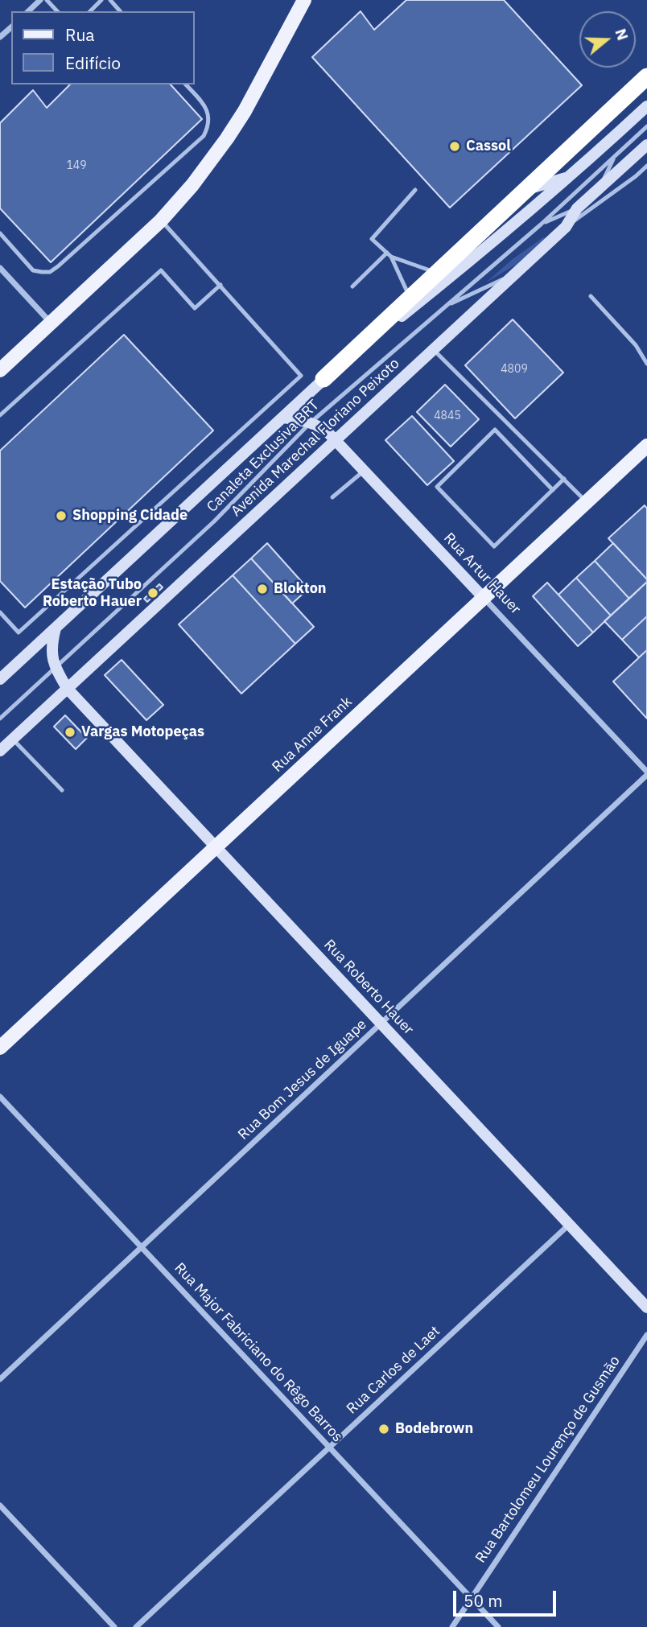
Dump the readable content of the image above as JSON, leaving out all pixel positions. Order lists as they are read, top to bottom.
{
  "streets": {
    "main road": ["Rua Anne Frank"],
    "street": [
      "Avenida Marechal Floriano Peixoto",
      "Rua Artur Hauer",
      "Rua Roberto Hauer",
      "Rua Bom Jesus de Iguape",
      "Rua Major Fabriciano do Rêgo Barros",
      "Rua Carlos de Laet",
      "Rua Bartolomeu Lourenço de Gusmão"
    ],
    "lane": ["Canaleta Exclusiva BRT"]
  },
  "crossings": [
    ["Avenida Marechal Floriano Peixoto", "Canaleta Exclusiva BRT"],
    ["Avenida Marechal Floriano Peixoto", "Rua Artur Hauer"],
    ["Avenida Marechal Floriano Peixoto", "Rua Roberto Hauer"],
    ["Canaleta Exclusiva BRT", "Rua Artur Hauer"],
    ["Canaleta Exclusiva BRT", "Rua Roberto Hauer"],
    ["Rua Artur Hauer", "Rua Anne Frank"],
    ["Rua Artur Hauer", "Rua Bom Jesus de Iguape"],
    ["Rua Anne Frank", "Rua Roberto Hauer"],
    ["Rua Roberto Hauer", "Rua Bom Jesus de Iguape"],
    ["Rua Roberto Hauer", "Rua Carlos de Laet"],
    ["Rua Bom Jesus de Iguape", "Rua Major Fabriciano do Rêgo Barros"],
    ["Rua Major Fabriciano do Rêgo Barros", "Rua Carlos de Laet"],
    ["Rua Major Fabriciano do Rêgo Barros", "Rua Bartolomeu Lourenço de Gusmão"]
  ],
  "places": [
    "Cassol",
    "Shopping Cidade",
    "Blokton",
    "Estação Tubo Roberto Hauer",
    "Vargas Motopeças",
    "Bodebrown"
  ],
  "house_numbers": ["149", "4809", "4845"],
  "legend": ["Rua", "Edifício"],
  "scale_bar": "50 m",
  "north": "right"
}
